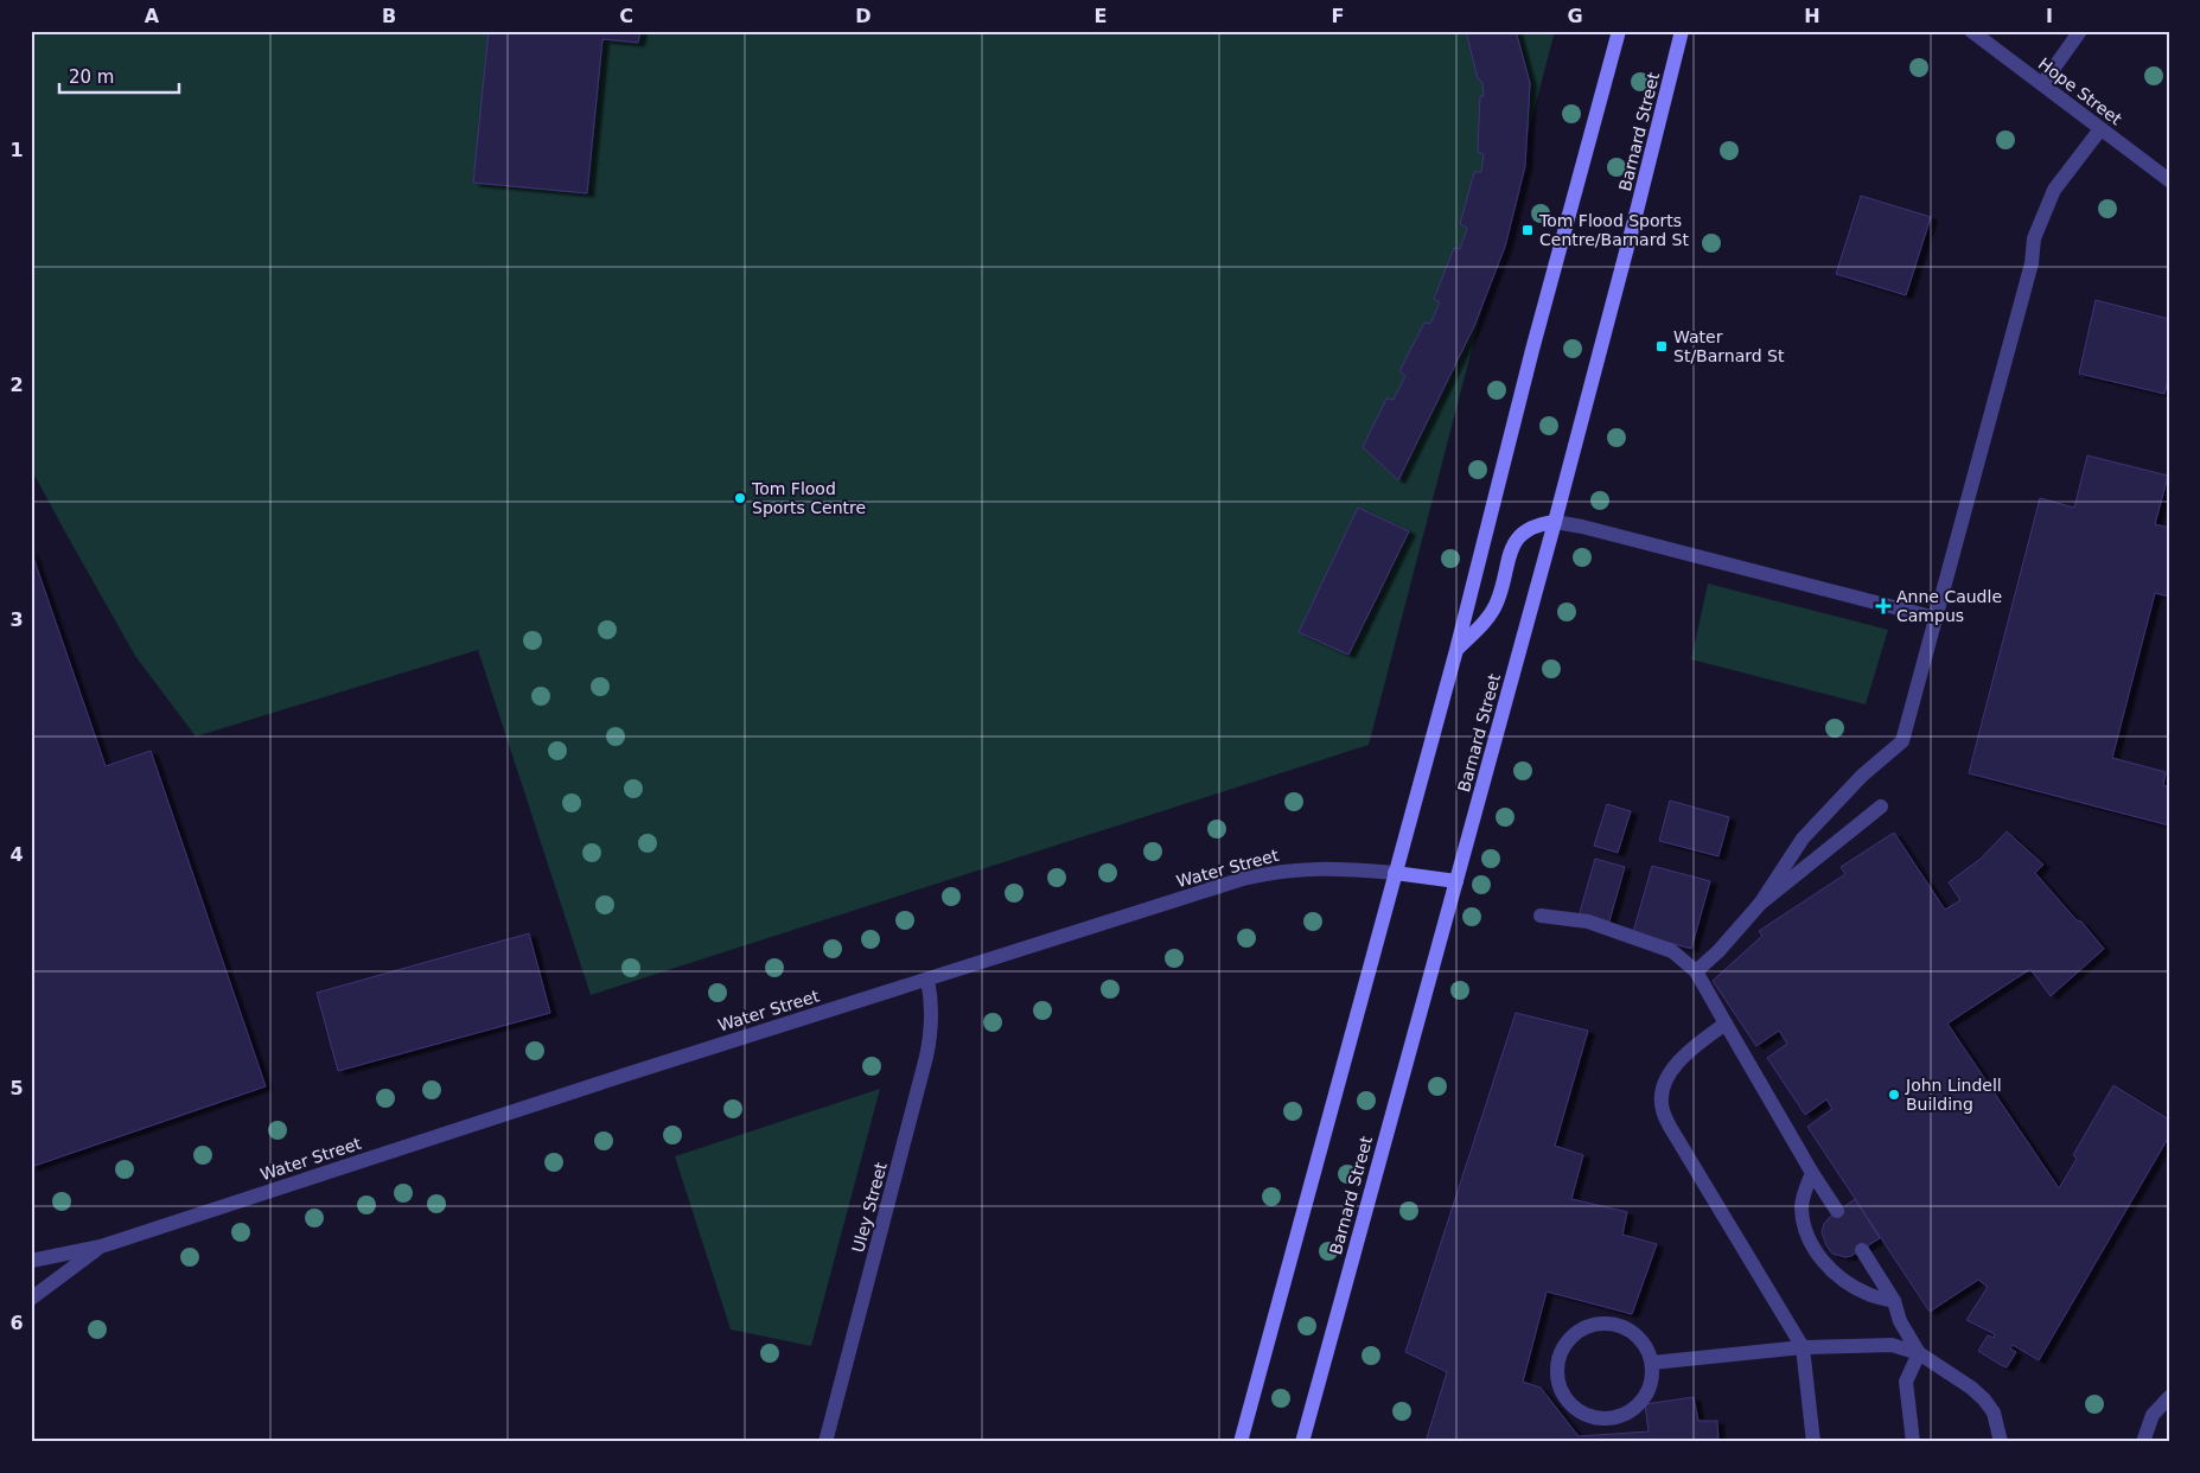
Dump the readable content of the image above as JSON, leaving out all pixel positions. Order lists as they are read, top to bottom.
{
  "streets": {
    "main road": ["Barnard Street", "Water Street"],
    "street": ["Hope Street", "Uley Street"]
  },
  "crossings": [
    ["Barnard Street", "Water Street"],
    ["Water Street", "Uley Street"]
  ],
  "places": {
    "transit": ["Tom Flood Sports Centre/Barnard St", "Water St/Barnard St"],
    "other": ["Tom Flood Sports Centre", "John Lindell Building"],
    "health": ["Anne Caudle Campus"]
  },
  "scale_bar": "20 m",
  "grid": {
    "columns": [
      "A",
      "B",
      "C",
      "D",
      "E",
      "F",
      "G",
      "H",
      "I"
    ],
    "rows": [
      "1",
      "2",
      "3",
      "4",
      "5",
      "6"
    ]
  }
}
